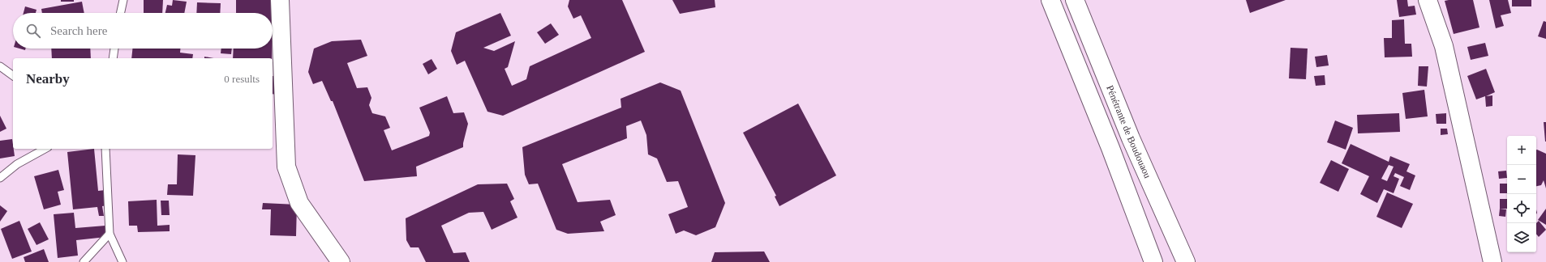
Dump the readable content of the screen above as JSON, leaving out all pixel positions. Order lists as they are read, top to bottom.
{
  "streets": {
    "main road": ["Pénétrante de Boudouaou"]
  },
  "page": {
    "search": "Search here",
    "heading": ["Nearby", "0 results"],
    "map_buttons": ["+", "−"]
  }
}
